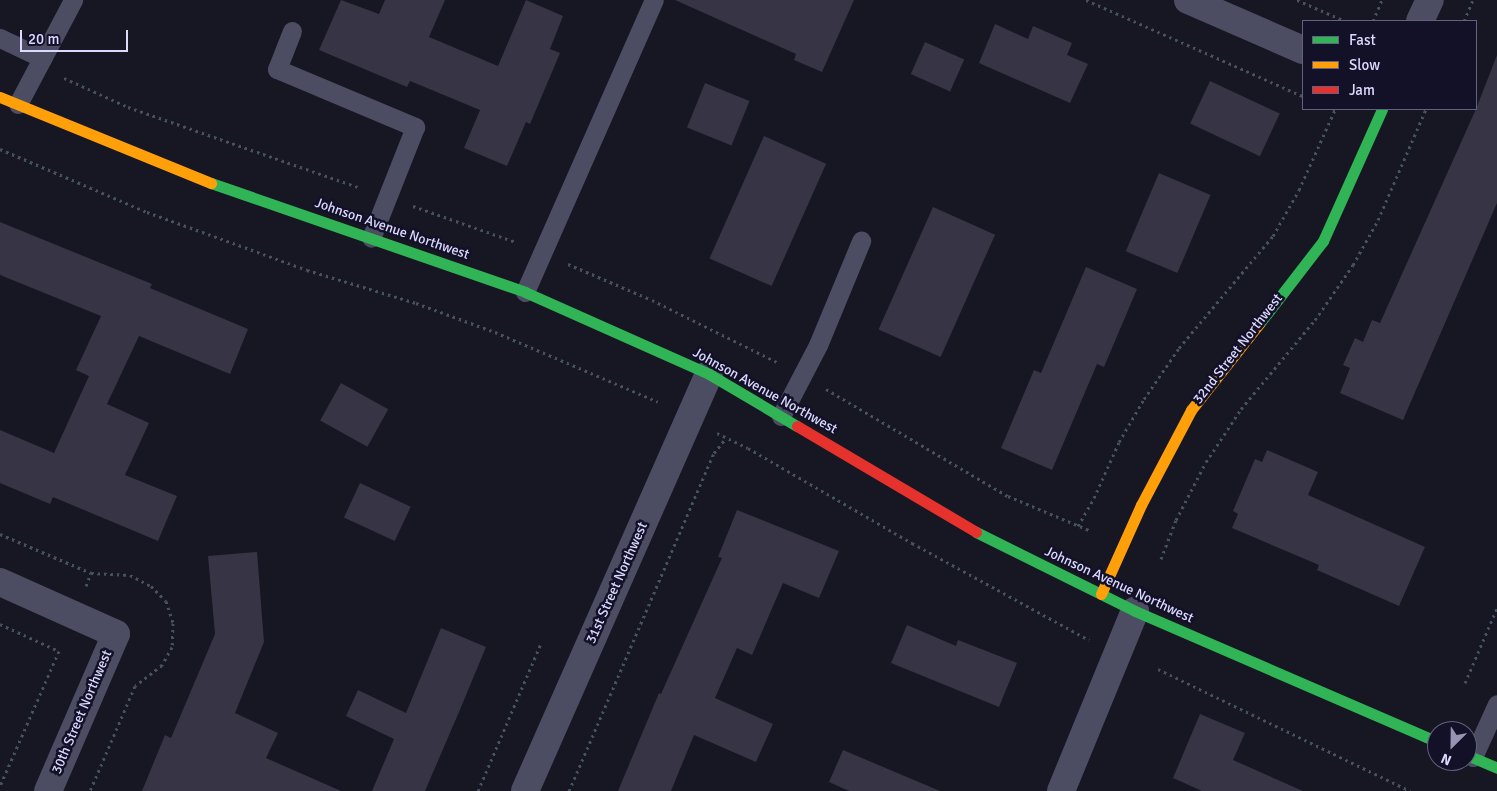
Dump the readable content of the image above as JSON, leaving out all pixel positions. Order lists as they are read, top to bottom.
{
  "streets": {
    "street": [
      "Johnson Avenue Northwest",
      "32nd Street Northwest",
      "31st Street Northwest",
      "30th Street Northwest"
    ]
  },
  "crossings": [
    ["Johnson Avenue Northwest", "32nd Street Northwest"],
    ["Johnson Avenue Northwest", "31st Street Northwest"]
  ],
  "legend": ["Fast", "Slow", "Jam"],
  "scale_bar": "20 m",
  "north": "bottom left"
}
